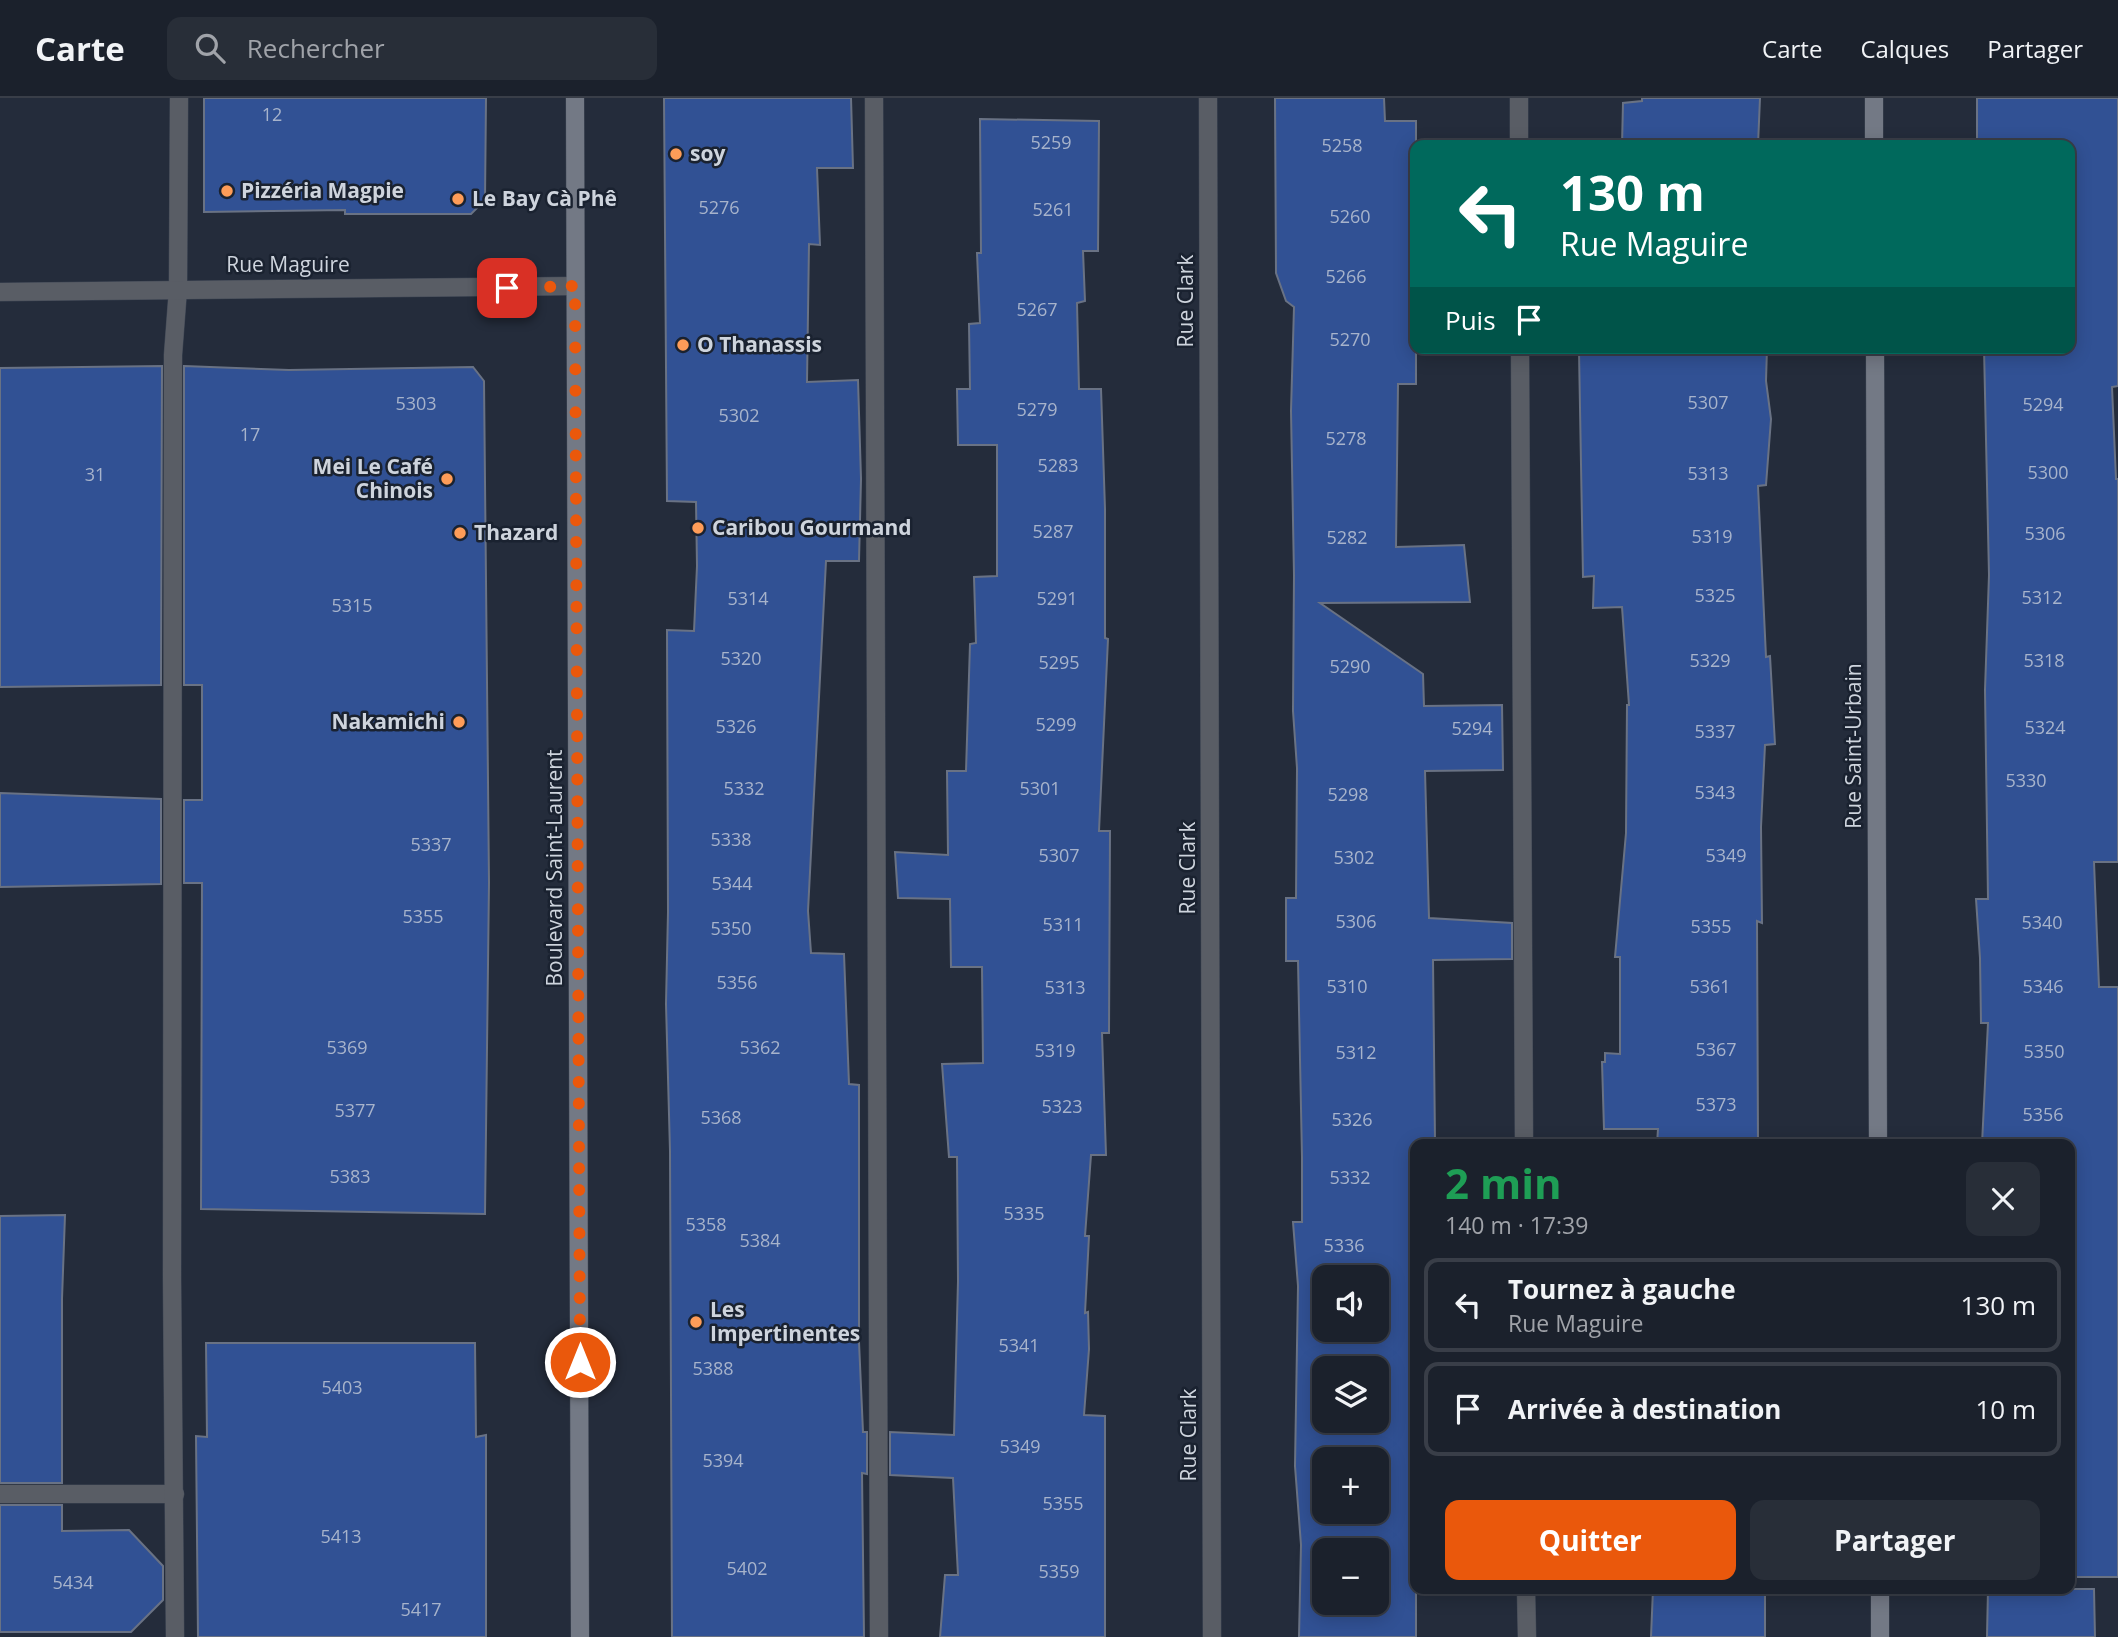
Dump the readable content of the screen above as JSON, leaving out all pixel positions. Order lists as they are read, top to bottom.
{
  "streets": {
    "main road": ["Rue Saint-Urbain", "Boulevard Saint-Laurent"],
    "street": ["Rue Maguire", "Rue Clark"]
  },
  "crossings": [
    ["Rue Maguire", "Boulevard Saint-Laurent"]
  ],
  "places": [
    "soy",
    "Pizzéria Magpie",
    "Le Bay Cà Phê",
    "O Thanassis",
    "Mei Le Café Chinois",
    "Caribou Gourmand",
    "Thazard",
    "Nakamichi",
    "Les Impertinentes"
  ],
  "house_numbers": [
    "12",
    "5259",
    "5258",
    "5276",
    "5261",
    "5260",
    "5266",
    "5267",
    "5270",
    "5307",
    "5303",
    "5294",
    "5279",
    "5302",
    "17",
    "5278",
    "5283",
    "5300",
    "5313",
    "31",
    "5287",
    "5306",
    "5319",
    "5282",
    "5325",
    "5312",
    "5314",
    "5291",
    "5315",
    "5320",
    "5329",
    "5318",
    "5295",
    "5290",
    "5299",
    "5326",
    "5324",
    "5294",
    "5337",
    "5330",
    "5332",
    "5301",
    "5343",
    "5298",
    "5338",
    "5337",
    "5307",
    "5349",
    "5302",
    "5344",
    "5355",
    "5306",
    "5340",
    "5311",
    "5355",
    "5350",
    "5356",
    "5310",
    "5361",
    "5346",
    "5313",
    "5369",
    "5362",
    "5367",
    "5319",
    "5350",
    "5312",
    "5373",
    "5323",
    "5377",
    "5356",
    "5368",
    "5326",
    "5383",
    "5332",
    "5335",
    "5358",
    "5384",
    "5336",
    "5341",
    "5388",
    "5403",
    "5349",
    "5394",
    "5355",
    "5413",
    "5402",
    "5359",
    "5434",
    "5417"
  ],
  "page": {
    "header": "Carte",
    "search": "Rechercher",
    "nav": ["Carte", "Calques", "Partager"],
    "turn": ["130 m", "Rue Maguire"],
    "then": "Puis",
    "heading": ["2 min", "140 m · 17:39"],
    "list": [
      {
        "name": "Tournez à gauche",
        "note": "Rue Maguire",
        "value": "130 m"
      },
      {
        "name": "Arrivée à destination",
        "value": "10 m"
      }
    ],
    "map_buttons": ["+", "−"],
    "buttons": ["Quitter", "Partager"]
  }
}
